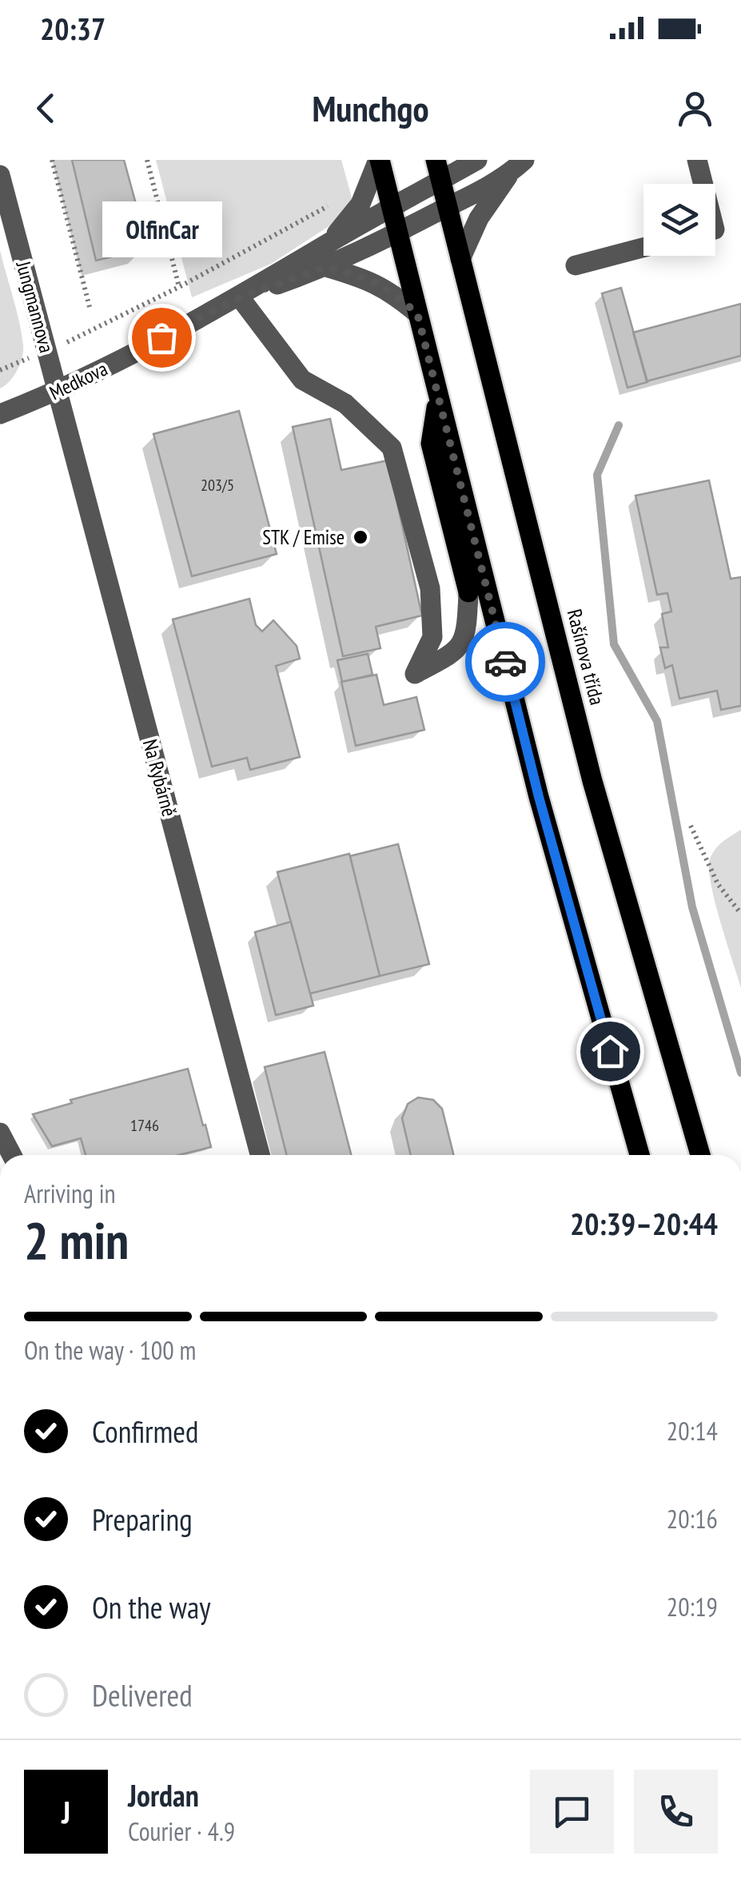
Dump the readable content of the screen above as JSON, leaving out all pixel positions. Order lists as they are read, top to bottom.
{
  "streets": {
    "main road": ["Rašínova třída"],
    "street": ["Jungmannova", "Medkova", "Na Rybárně"]
  },
  "crossings": [
    ["Jungmannova", "Medkova"],
    ["Jungmannova", "Na Rybárně"],
    ["Medkova", "Na Rybárně"]
  ],
  "places": ["OlfinCar", "STK / Emise"],
  "house_numbers": ["203/5", "1746"],
  "page": {
    "status": "20:37",
    "header": "Munchgo",
    "bubble": "OlfinCar",
    "heading": ["2 min", "Arriving in", "20:39–20:44"],
    "panel": ["Jordan", "Courier · 4.9"],
    "bar": "On the way · 100 m",
    "list": [
      ["Confirmed", "20:14"],
      ["Preparing", "20:16"],
      ["On the way", "20:19"],
      "Delivered"
    ],
    "round": "J"
  }
}
